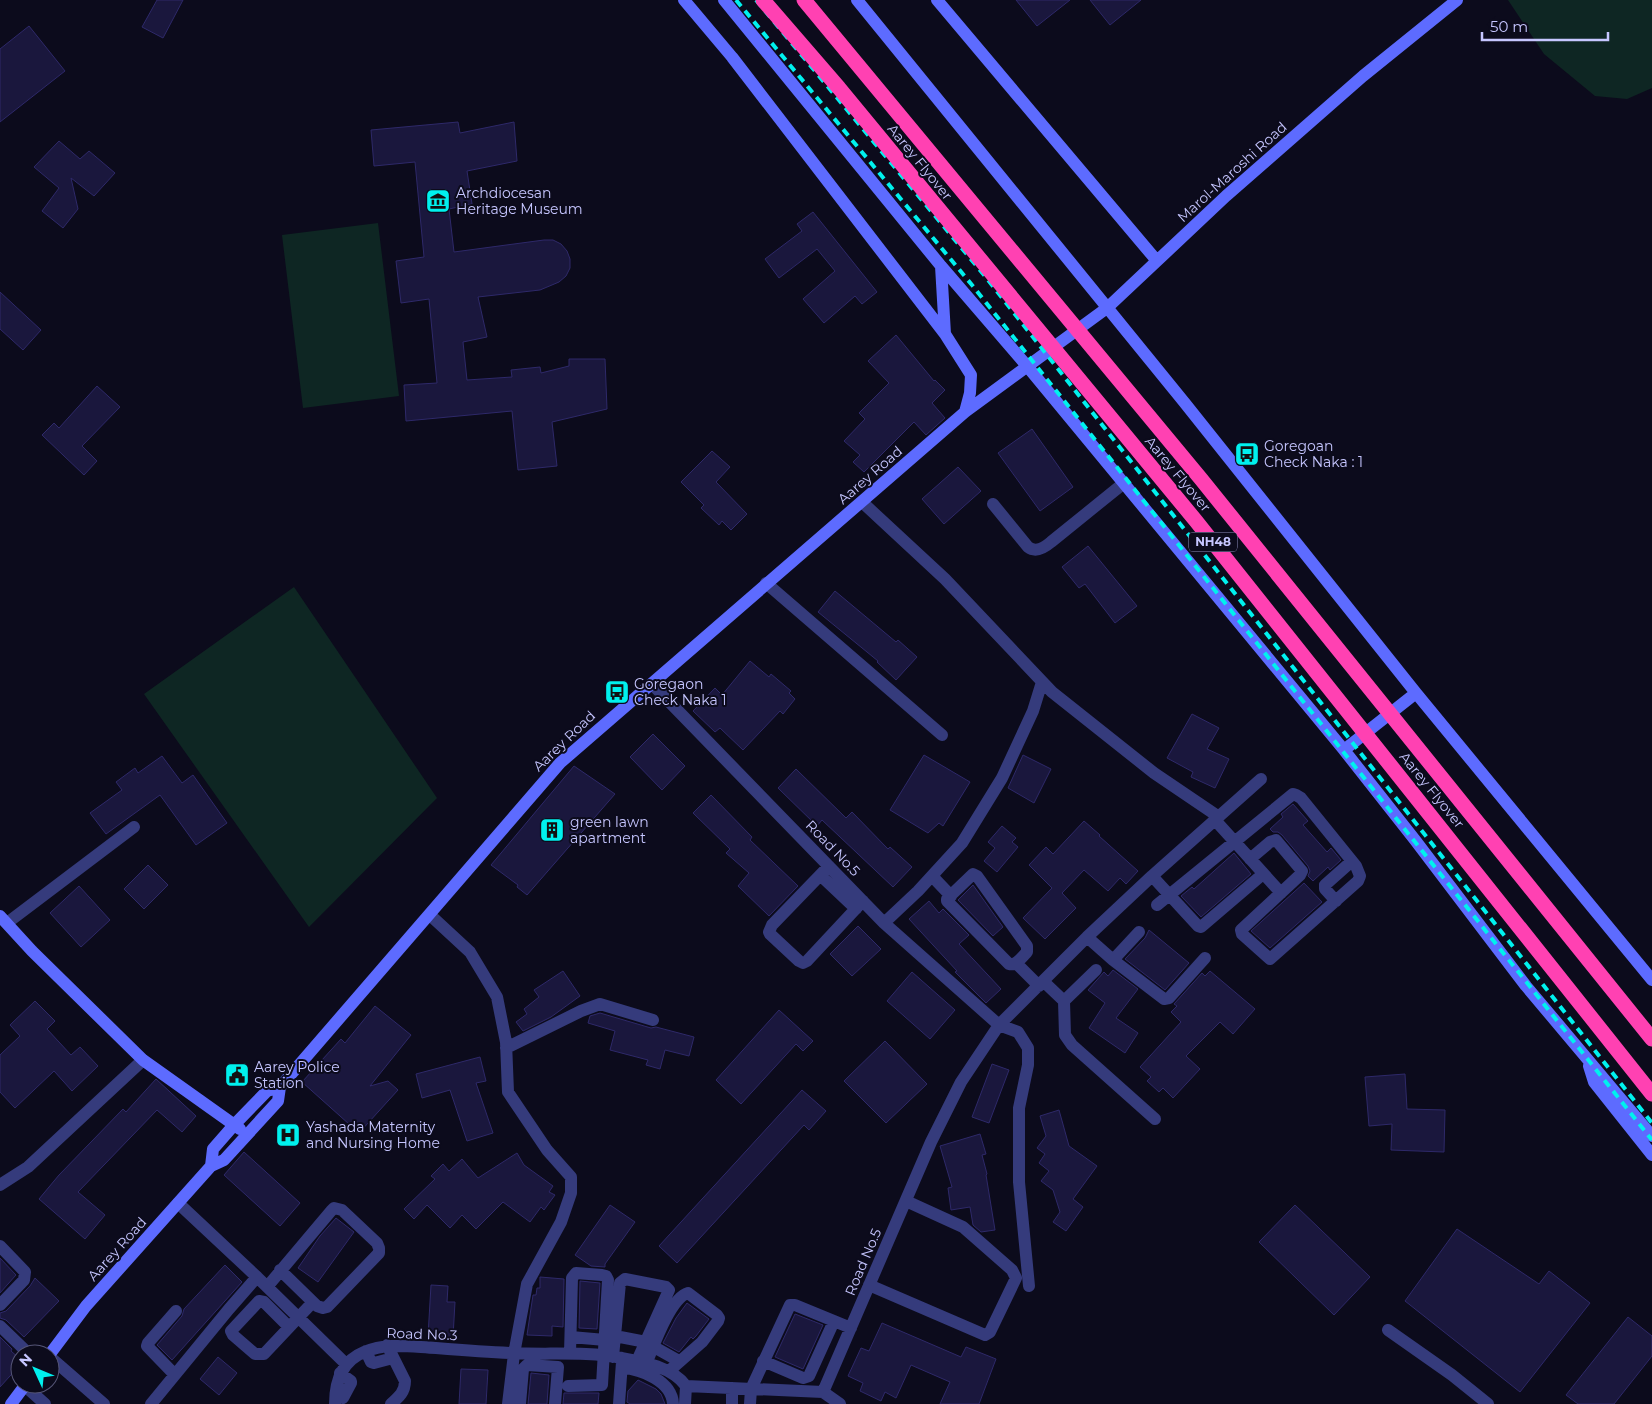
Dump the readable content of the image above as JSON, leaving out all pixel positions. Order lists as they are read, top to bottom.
{
  "streets": {
    "highway": ["Aarey Flyover", "NH48"],
    "main road": ["Marol-Maroshi Road", "Aarey Road"],
    "street": ["Road No.5", "Road No.3"]
  },
  "crossings": [
    ["Marol-Maroshi Road", "Aarey Road"],
    ["Aarey Road", "Road No.5"]
  ],
  "places": {
    "museum": ["Archdiocesan Heritage Museum"],
    "bus stop": ["Goregoan Check Naka : 1", "Goregaon Check Naka 1"],
    "building": ["green lawn apartment"],
    "public building": ["Aarey Police Station"],
    "hospital": ["Yashada Maternity and Nursing Home"]
  },
  "scale_bar": "50 m",
  "north": "top left"
}
